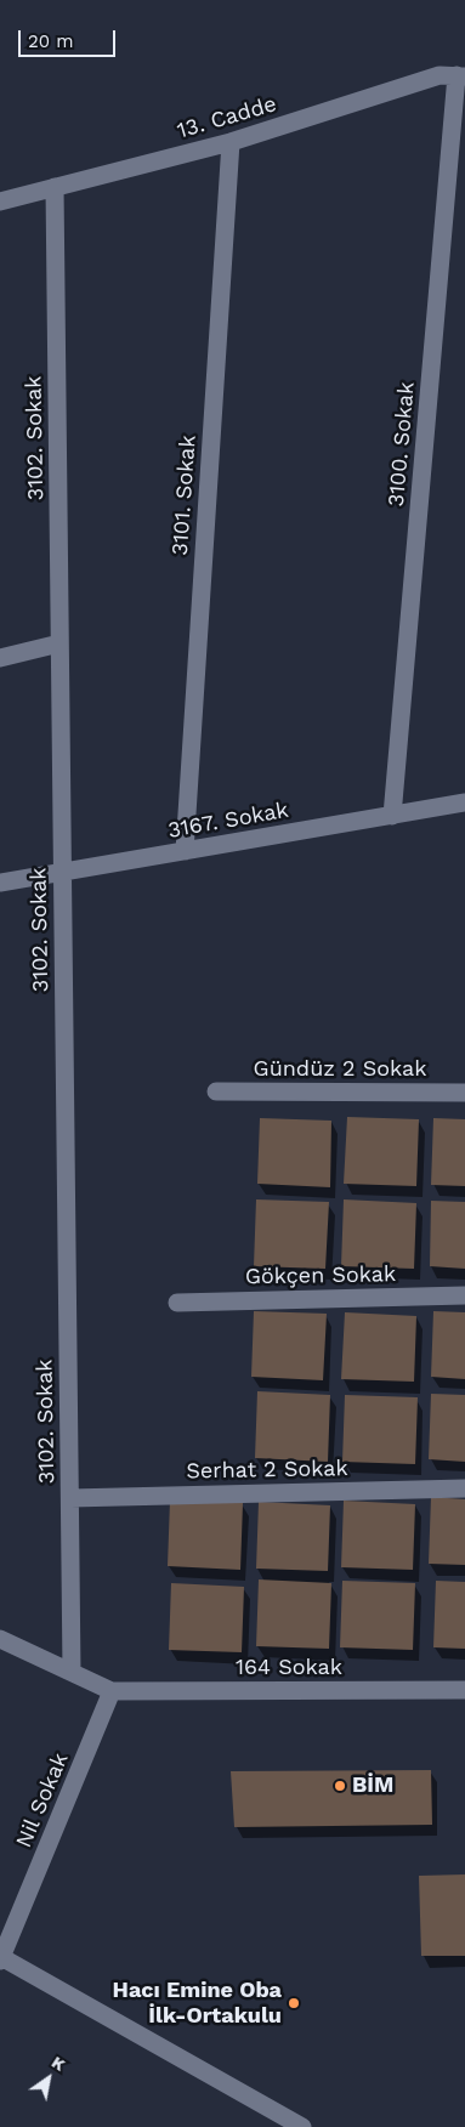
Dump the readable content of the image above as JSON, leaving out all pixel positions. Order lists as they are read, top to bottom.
{
  "streets": {
    "street": [
      "13. Cadde",
      "3102. Sokak",
      "3100. Sokak",
      "3101. Sokak",
      "3167. Sokak",
      "Gündüz 2 Sokak",
      "Gökçen Sokak",
      "Serhat 2 Sokak",
      "164 Sokak",
      "Nil Sokak"
    ]
  },
  "crossings": [
    ["13. Cadde", "3102. Sokak"],
    ["13. Cadde", "3100. Sokak"],
    ["13. Cadde", "3101. Sokak"],
    ["3102. Sokak", "3167. Sokak"],
    ["3102. Sokak", "Serhat 2 Sokak"],
    ["3100. Sokak", "3167. Sokak"],
    ["3101. Sokak", "3167. Sokak"],
    ["164 Sokak", "Nil Sokak"]
  ],
  "places": ["BİM", "Hacı Emine Oba İlk-Ortakulu"],
  "scale_bar": "20 m",
  "north": "top right"
}
